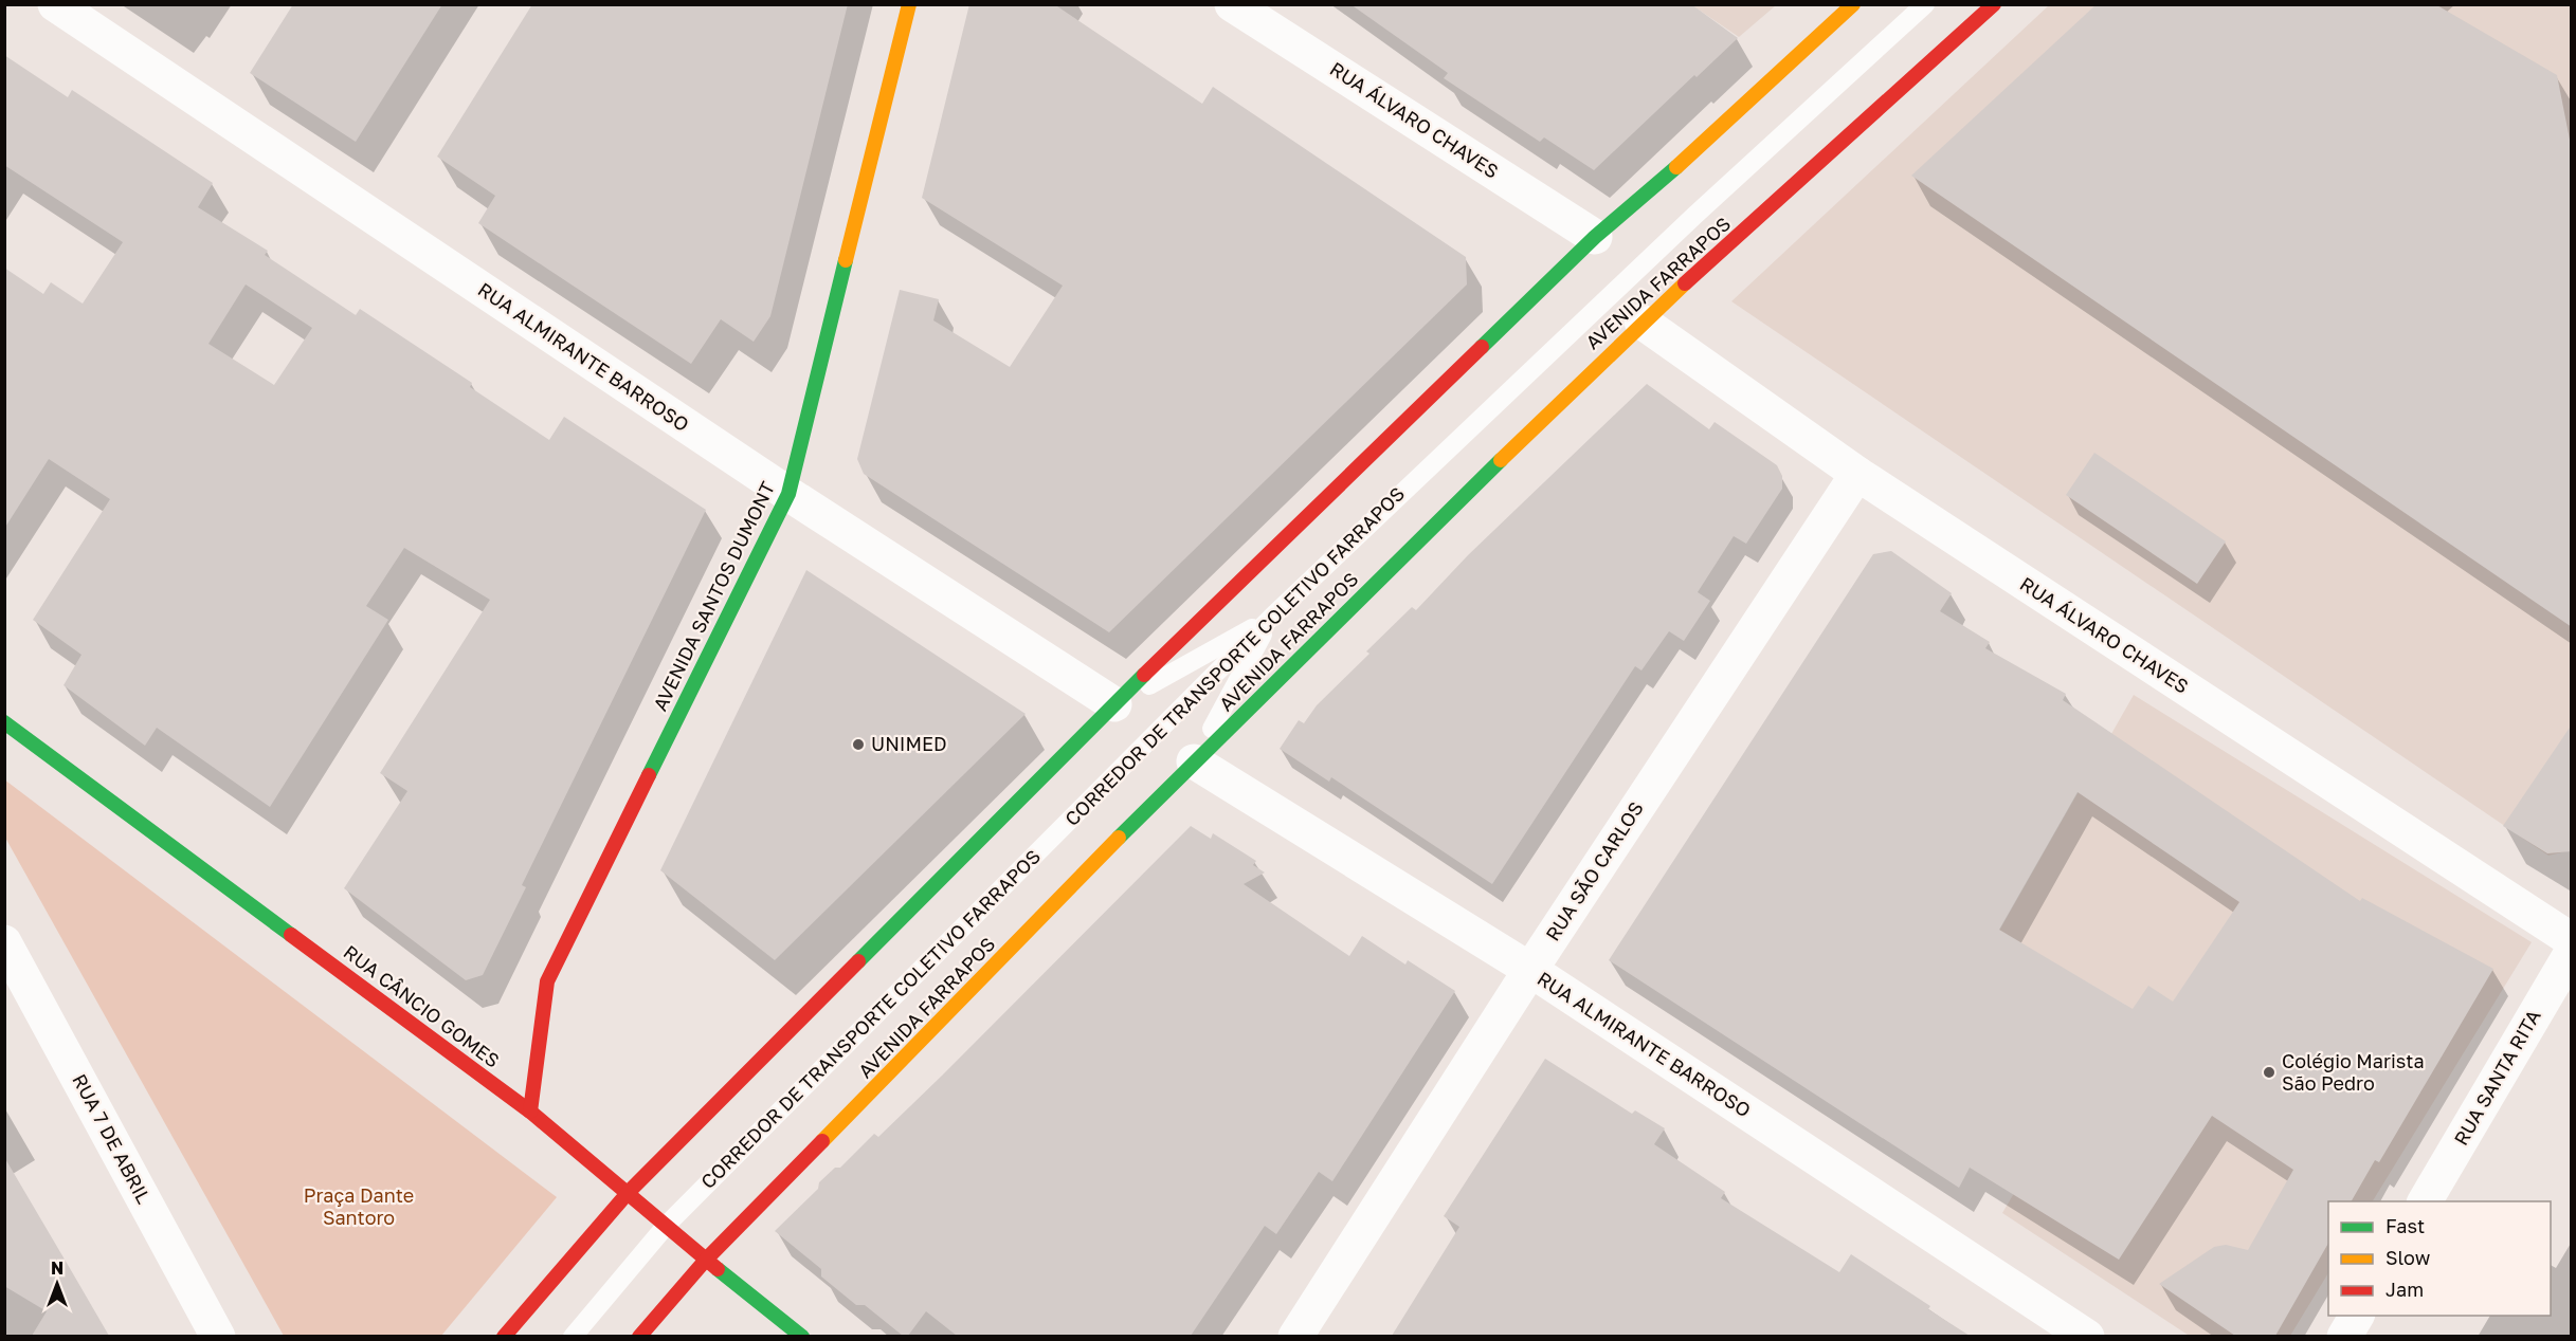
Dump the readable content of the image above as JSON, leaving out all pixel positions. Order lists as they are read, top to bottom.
{
  "streets": {
    "main road": ["AVENIDA FARRAPOS", "AVENIDA SANTOS DUMONT", "RUA CÂNCIO GOMES"],
    "street": [
      "RUA ÁLVARO CHAVES",
      "RUA ALMIRANTE BARROSO",
      "RUA SÃO CARLOS",
      "RUA SANTA RITA",
      "RUA 7 DE ABRIL"
    ],
    "lane": ["CORREDOR DE TRANSPORTE COLETIVO FARRAPOS"]
  },
  "crossings": [
    ["RUA ÁLVARO CHAVES", "AVENIDA FARRAPOS"],
    ["RUA ÁLVARO CHAVES", "RUA SÃO CARLOS"],
    ["AVENIDA FARRAPOS", "RUA ALMIRANTE BARROSO"],
    ["AVENIDA FARRAPOS", "RUA CÂNCIO GOMES"],
    ["RUA ALMIRANTE BARROSO", "AVENIDA SANTOS DUMONT"],
    ["RUA ALMIRANTE BARROSO", "RUA SÃO CARLOS"],
    ["AVENIDA SANTOS DUMONT", "RUA CÂNCIO GOMES"],
    ["CORREDOR DE TRANSPORTE COLETIVO FARRAPOS", "RUA CÂNCIO GOMES"]
  ],
  "parks": ["Praça Dante Santoro"],
  "places": ["UNIMED", "Colégio Marista São Pedro"],
  "legend": ["Fast", "Slow", "Jam"],
  "north": "top"
}
